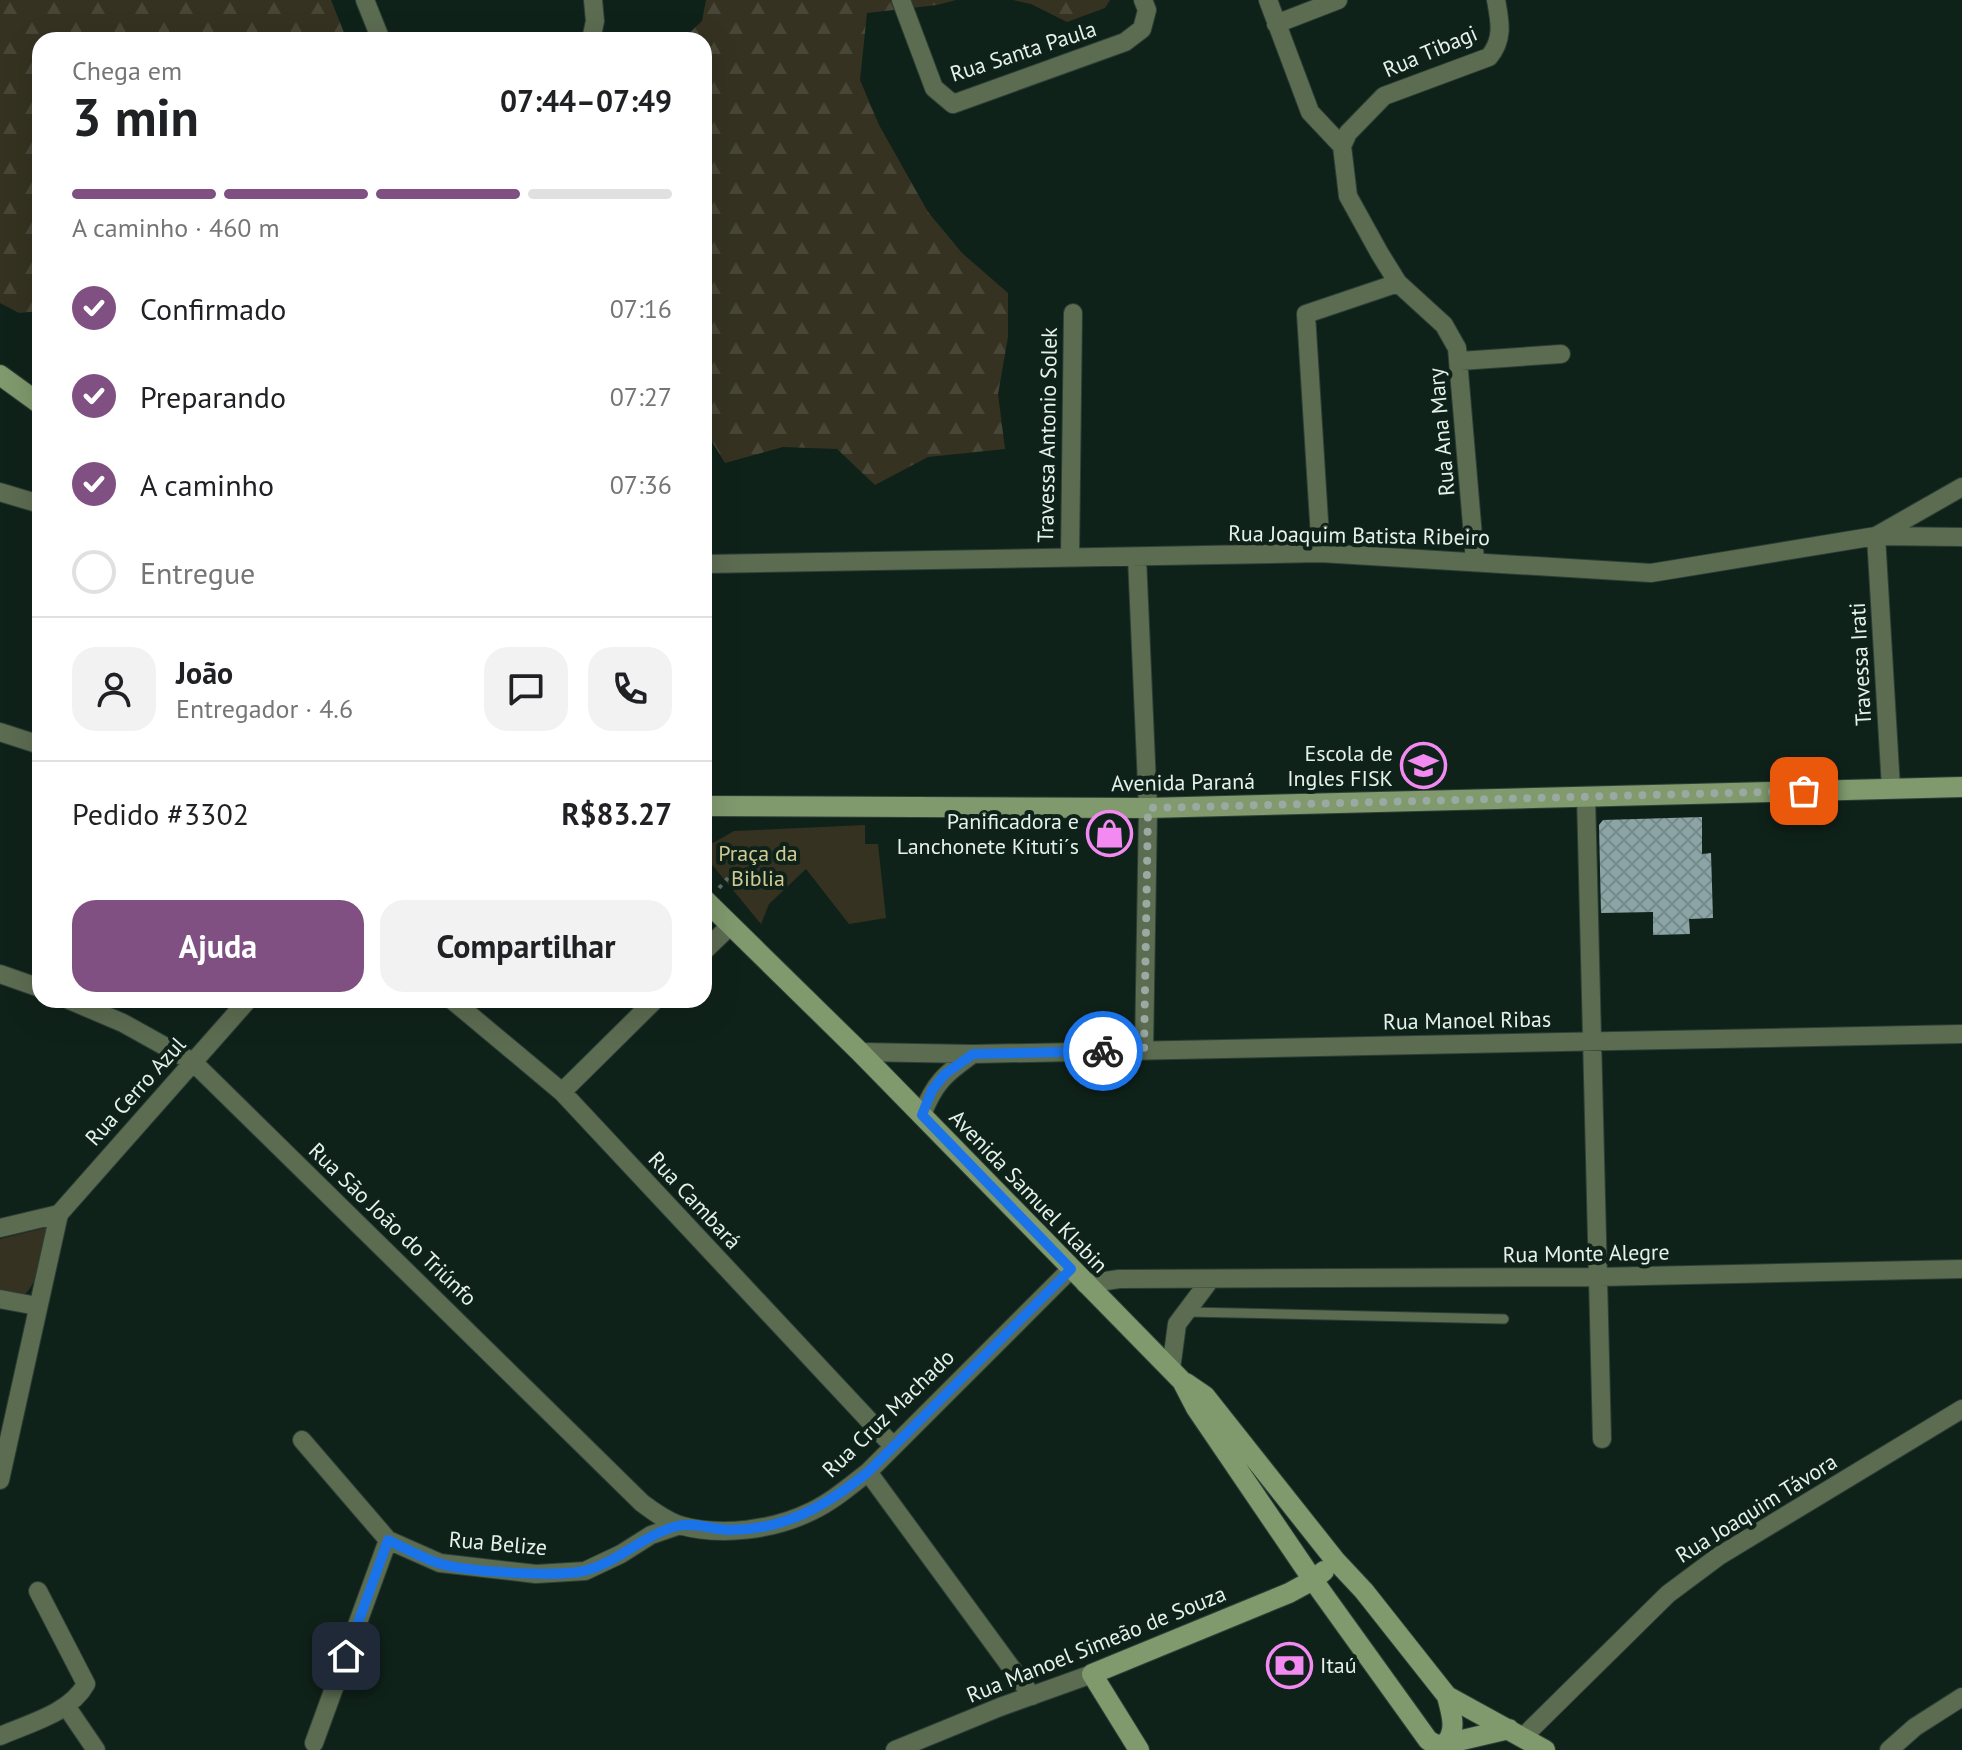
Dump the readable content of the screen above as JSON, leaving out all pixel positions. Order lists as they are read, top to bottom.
{
  "streets": {
    "main road": ["Avenida Paraná", "Avenida Samuel Klabin", "Rua Manoel Simeão de Souza"],
    "street": [
      "Rua Santa Paula",
      "Rua Tibagi",
      "Rua Ana Mary",
      "Travessa Antonio Solek",
      "Rua Joaquim Batista Ribeiro",
      "Travessa Irati",
      "Rua Manoel Ribas",
      "Rua Cerro Azul",
      "Rua Cambará",
      "Rua São João do Triúnfo",
      "Rua Monte Alegre",
      "Rua Cruz Machado",
      "Rua Joaquim Távora",
      "Rua Belize"
    ]
  },
  "crossings": [
    ["Rua Tibagi", "Rua Ana Mary"],
    ["Rua Ana Mary", "Rua Joaquim Batista Ribeiro"],
    ["Travessa Antonio Solek", "Rua Joaquim Batista Ribeiro"],
    ["Rua Joaquim Batista Ribeiro", "Travessa Irati"],
    ["Travessa Irati", "Avenida Paraná"],
    ["Rua Manoel Ribas", "Avenida Samuel Klabin"],
    ["Rua Cerro Azul", "Rua São João do Triúnfo"],
    ["Avenida Samuel Klabin", "Rua Monte Alegre"],
    ["Avenida Samuel Klabin", "Rua Cruz Machado"],
    ["Avenida Samuel Klabin", "Rua Manoel Simeão de Souza"],
    ["Rua Cambará", "Rua Cruz Machado"],
    ["Rua São João do Triúnfo", "Rua Cruz Machado"],
    ["Rua Monte Alegre", "Rua Cruz Machado"],
    ["Rua Cruz Machado", "Rua Belize"]
  ],
  "parks": ["Praça da Biblia"],
  "places": {
    "school or university": ["Escola de Ingles FISK"],
    "shop": ["Panificadora e Lanchonete Kituti´s"],
    "bank": ["Itaú"]
  },
  "page": {
    "heading": ["3 min", "Chega em", "07:44–07:49"],
    "panel": [
      "João",
      "Entregador · 4.6",
      "Pedido #3302",
      "R$83.27"
    ],
    "bar": "A caminho · 460 m",
    "list": [
      ["Confirmado", "07:16"],
      ["Preparando", "07:27"],
      ["A caminho", "07:36"],
      "Entregue"
    ],
    "buttons": ["Ajuda", "Compartilhar"]
  }
}
